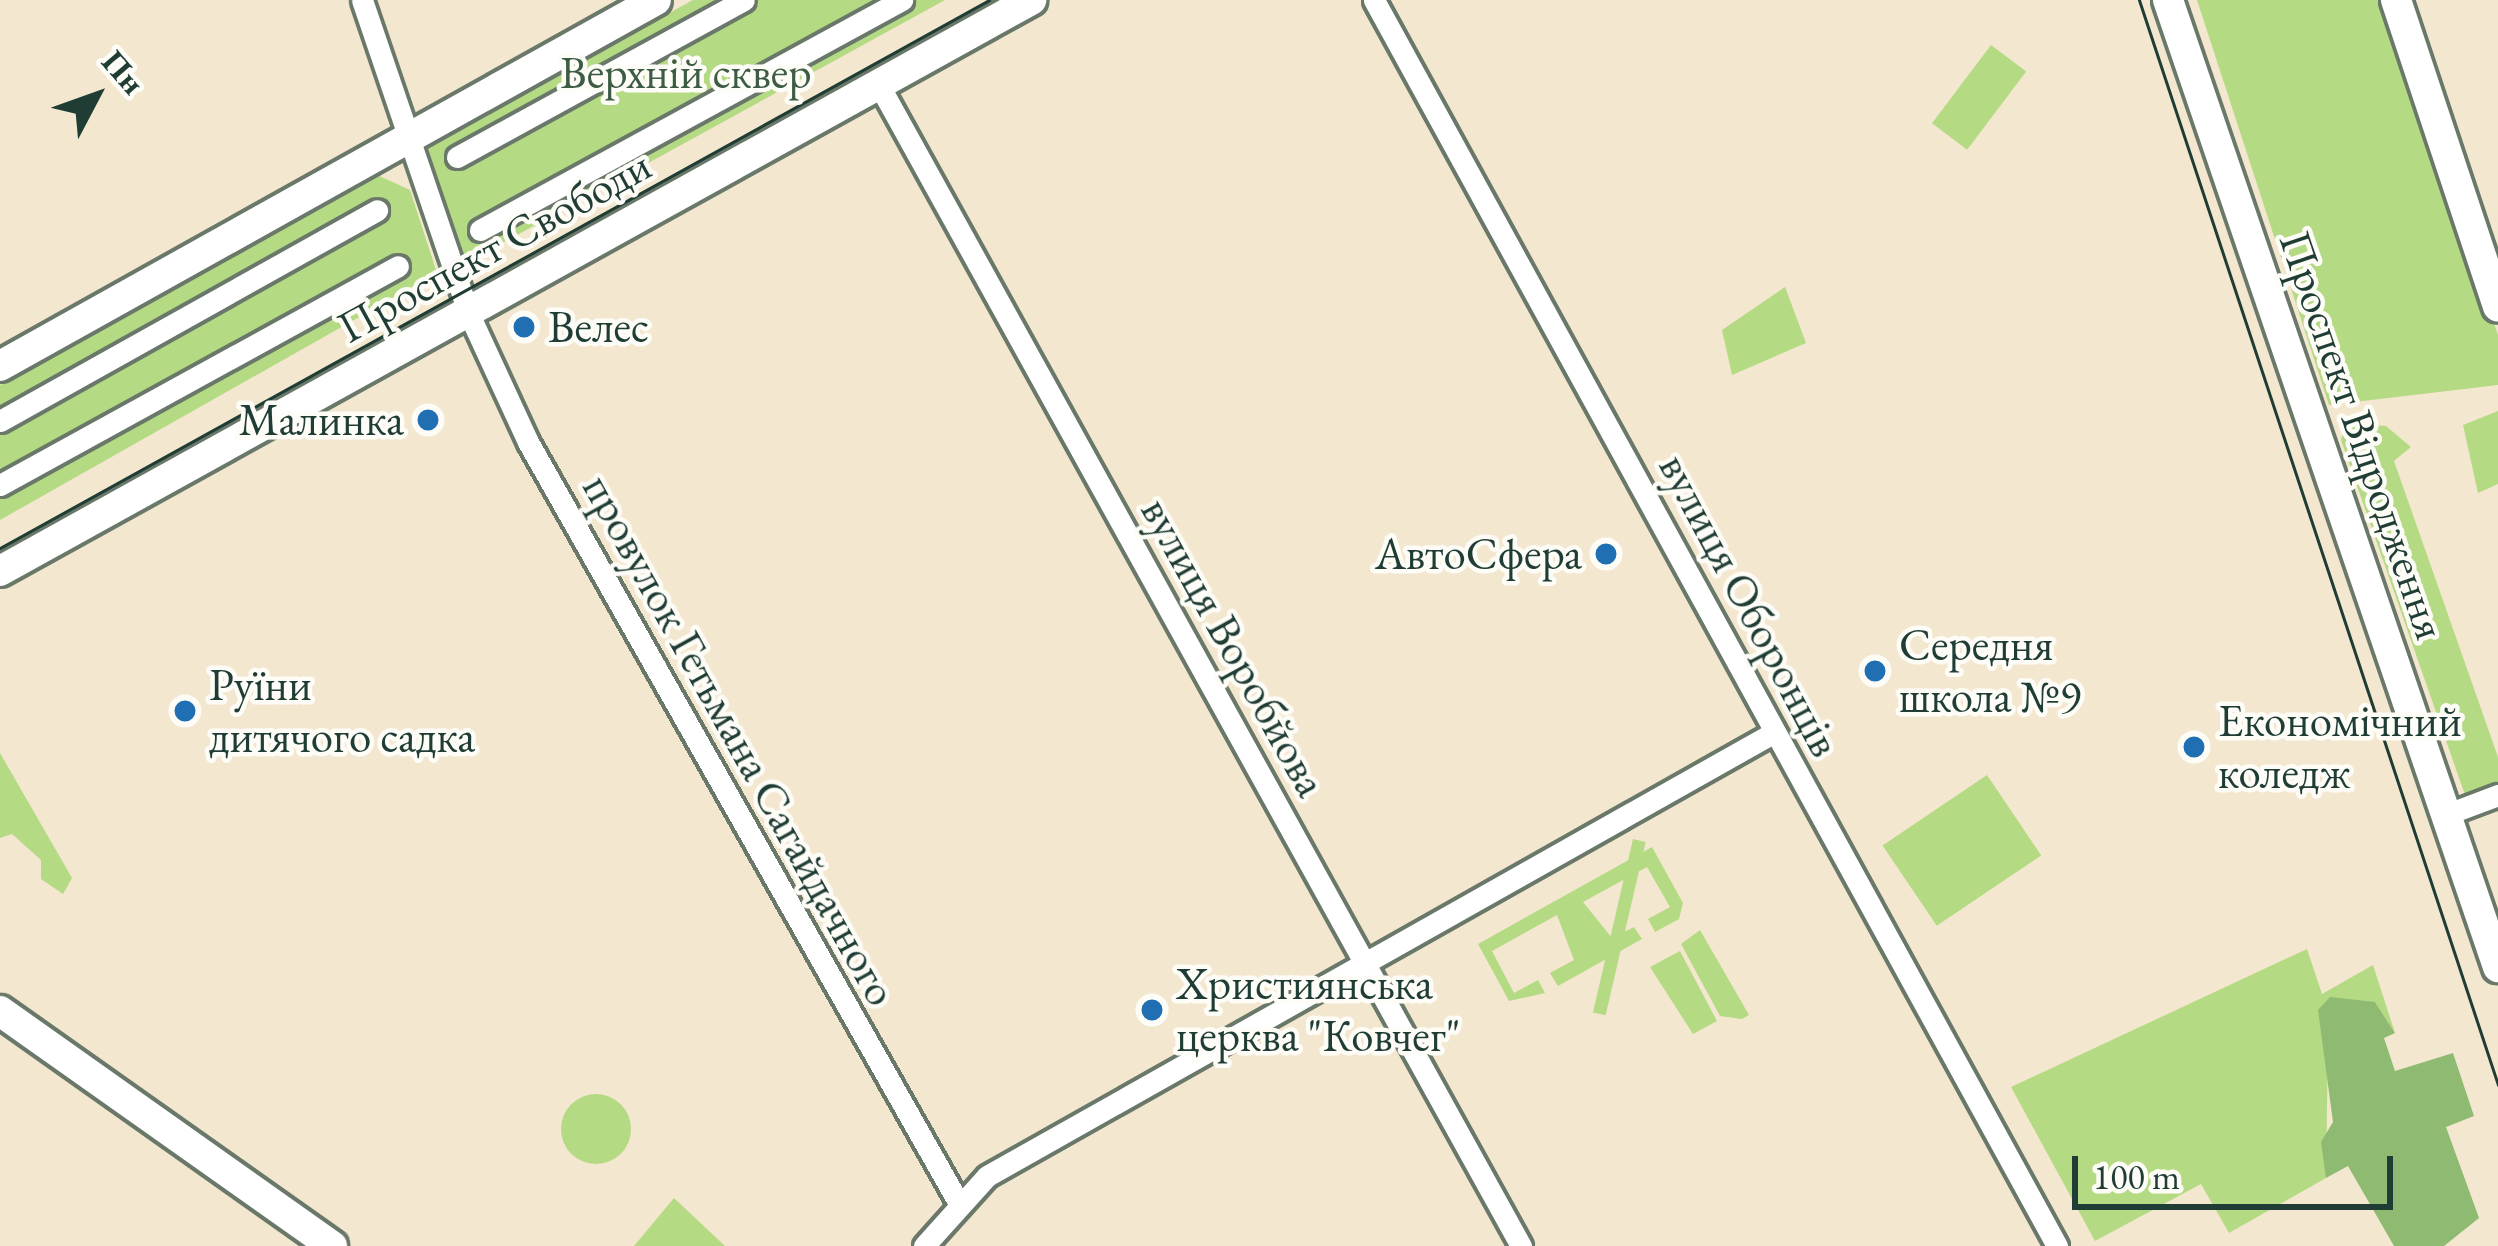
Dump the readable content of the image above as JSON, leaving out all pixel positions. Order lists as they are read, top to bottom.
{
  "streets": {
    "main road": ["Проспект Свободи", "Проспект Відродження"],
    "street": ["вулиця Оборонців", "вулиця Воробйова", "провулок Гетьмана Сагайдачного"]
  },
  "crossings": [
    ["Проспект Свободи", "вулиця Воробйова"],
    ["Проспект Свободи", "провулок Гетьмана Сагайдачного"]
  ],
  "parks": ["Верхній сквер"],
  "places": [
    "Велес",
    "Малинка",
    "АвтоСфера",
    "Середня школа №9",
    "Руїни дитячого садка",
    "Економічний коледж",
    "Християнська церква \"Ковчег\""
  ],
  "scale_bar": "100 m",
  "north": "top right"
}
